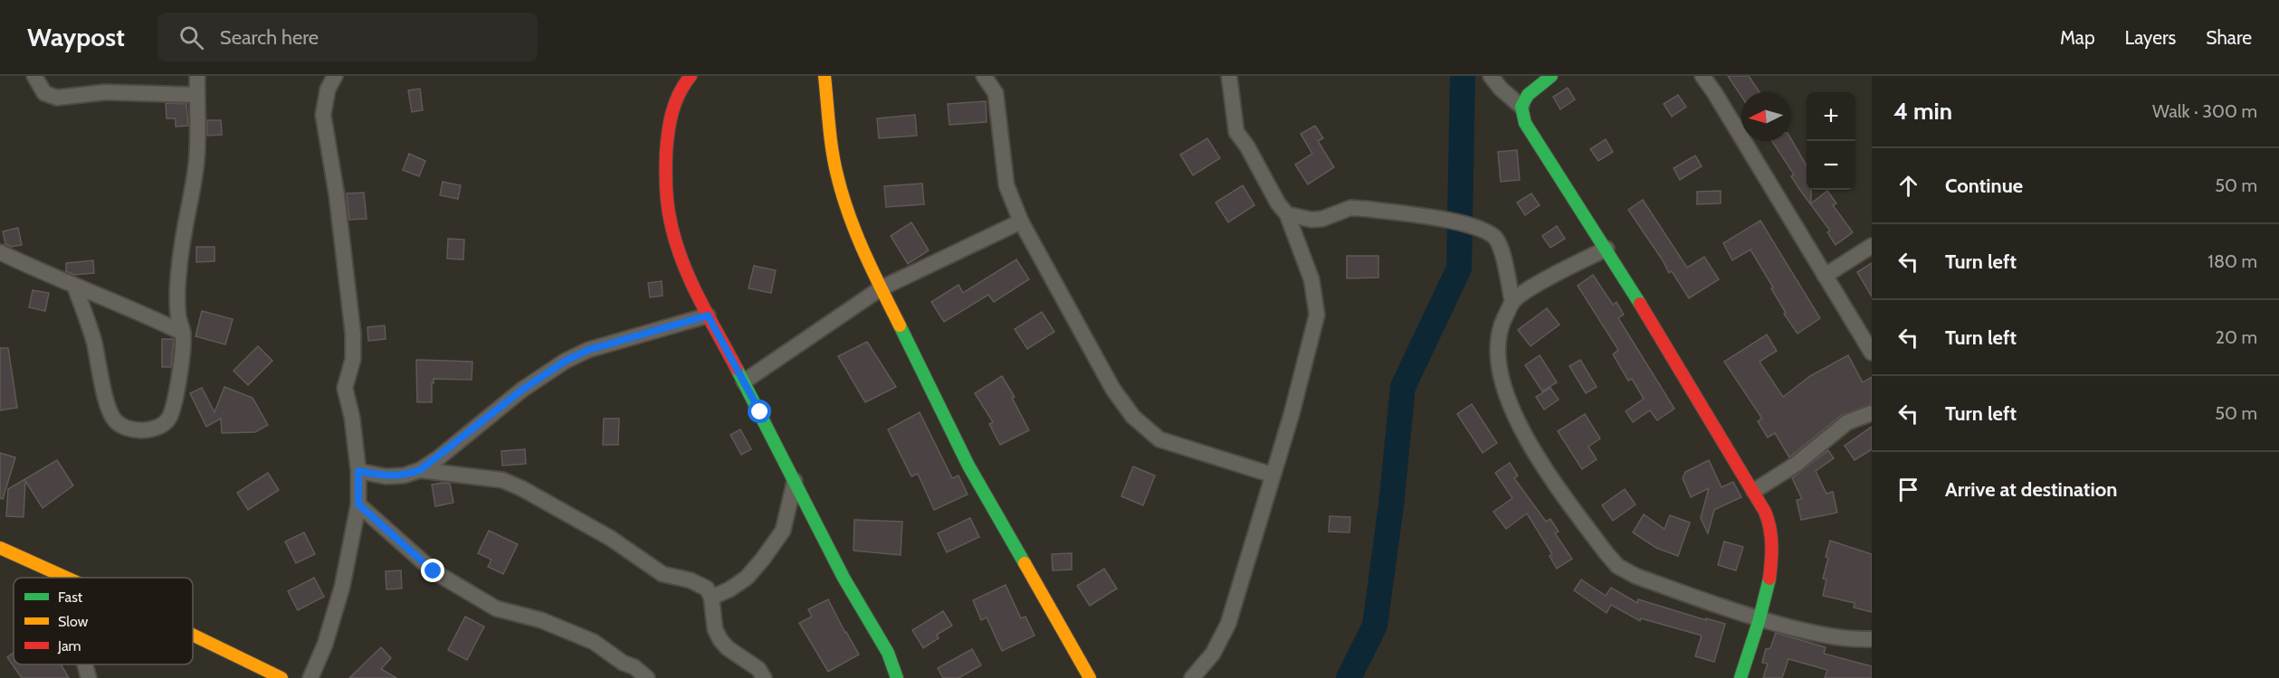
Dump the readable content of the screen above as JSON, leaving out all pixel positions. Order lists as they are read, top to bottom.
{
  "legend": ["Fast", "Slow", "Jam"],
  "north": "left",
  "page": {
    "header": "Waypost",
    "search": "Search here",
    "nav": ["Map", "Layers", "Share"],
    "heading": ["4 min", "Walk · 300 m"],
    "map_buttons": ["+", "−"],
    "list": [
      ["Continue", "50 m"],
      ["Turn left", "180 m"],
      ["Turn left", "20 m"],
      ["Turn left", "50 m"],
      "Arrive at destination"
    ]
  }
}
